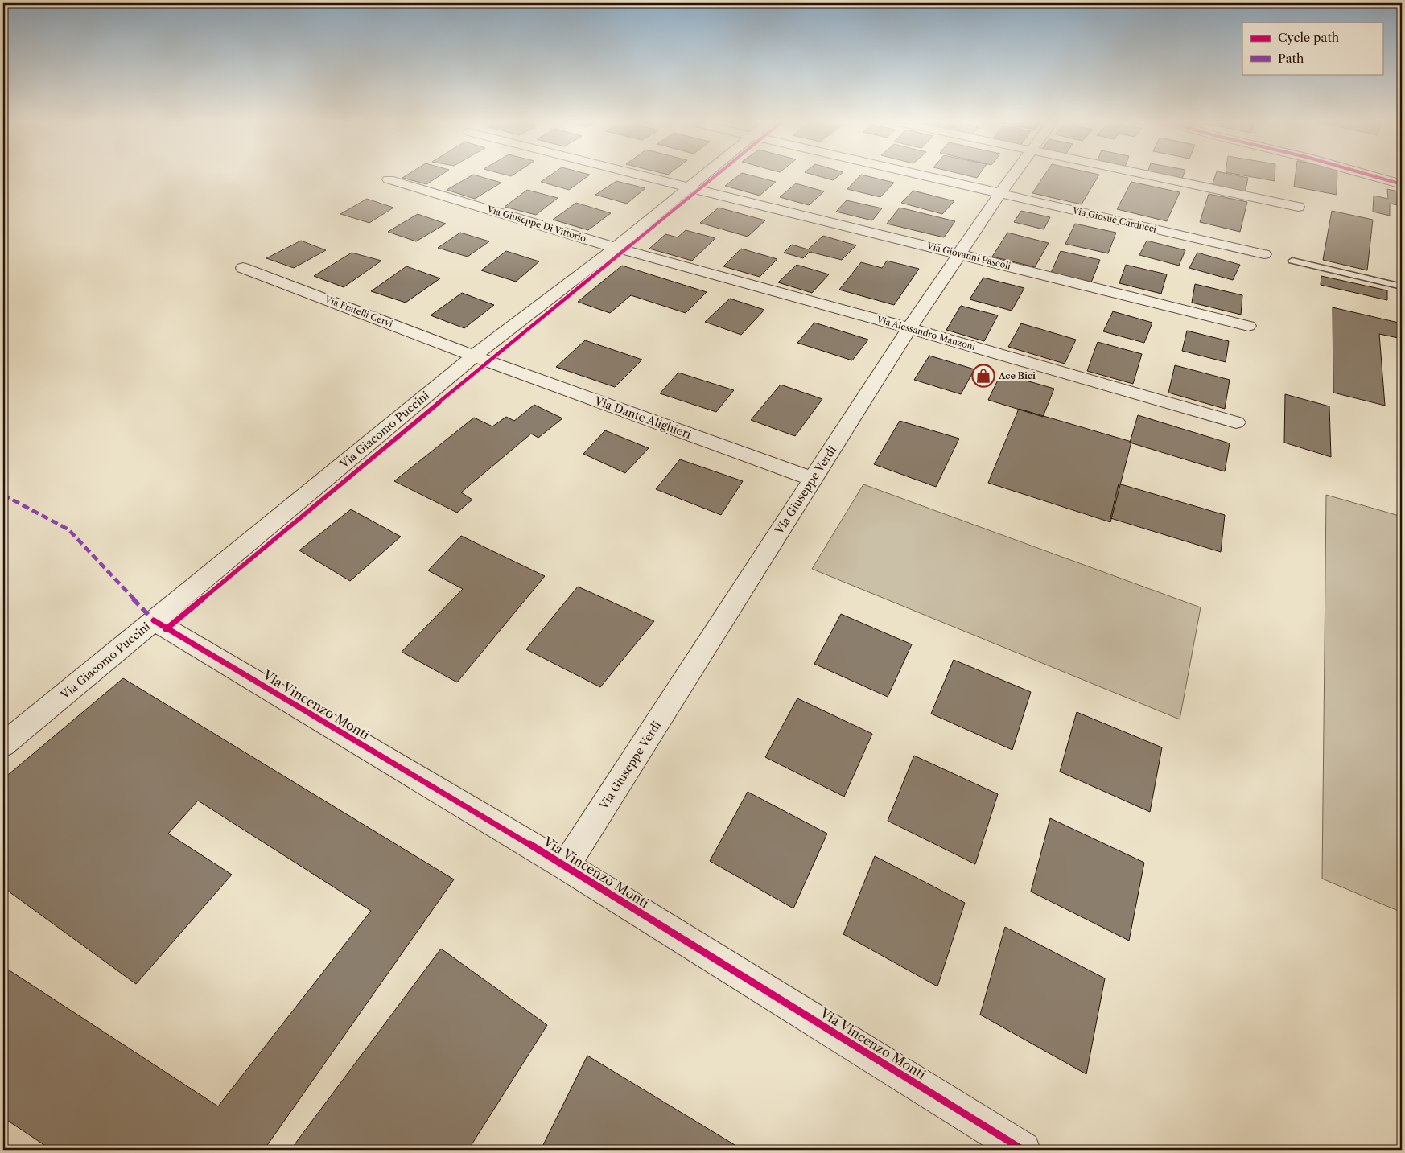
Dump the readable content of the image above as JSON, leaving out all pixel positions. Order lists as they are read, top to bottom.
{
  "streets": {
    "street": [
      "Via Giosuè Carducci",
      "Via Giuseppe Di Vittorio",
      "Via Giovanni Pascoli",
      "Via Fratelli Cervi",
      "Via Alessandro Manzoni",
      "Via Dante Alighieri",
      "Via Giacomo Puccini",
      "Via Giuseppe Verdi",
      "Via Vincenzo Monti"
    ]
  },
  "crossings": [
    ["Via Giosuè Carducci", "Via Giuseppe Verdi"],
    ["Via Giuseppe Di Vittorio", "Via Alessandro Manzoni"],
    ["Via Giuseppe Di Vittorio", "Via Giacomo Puccini"],
    ["Via Giovanni Pascoli", "Via Giacomo Puccini"],
    ["Via Giovanni Pascoli", "Via Giuseppe Verdi"],
    ["Via Fratelli Cervi", "Via Dante Alighieri"],
    ["Via Fratelli Cervi", "Via Giacomo Puccini"],
    ["Via Alessandro Manzoni", "Via Giacomo Puccini"],
    ["Via Alessandro Manzoni", "Via Giuseppe Verdi"],
    ["Via Dante Alighieri", "Via Giacomo Puccini"],
    ["Via Dante Alighieri", "Via Giuseppe Verdi"],
    ["Via Giacomo Puccini", "Via Vincenzo Monti"],
    ["Via Giuseppe Verdi", "Via Vincenzo Monti"]
  ],
  "places": {
    "shop": ["Ace Bici"]
  },
  "legend": ["Cycle path", "Path"]
}
